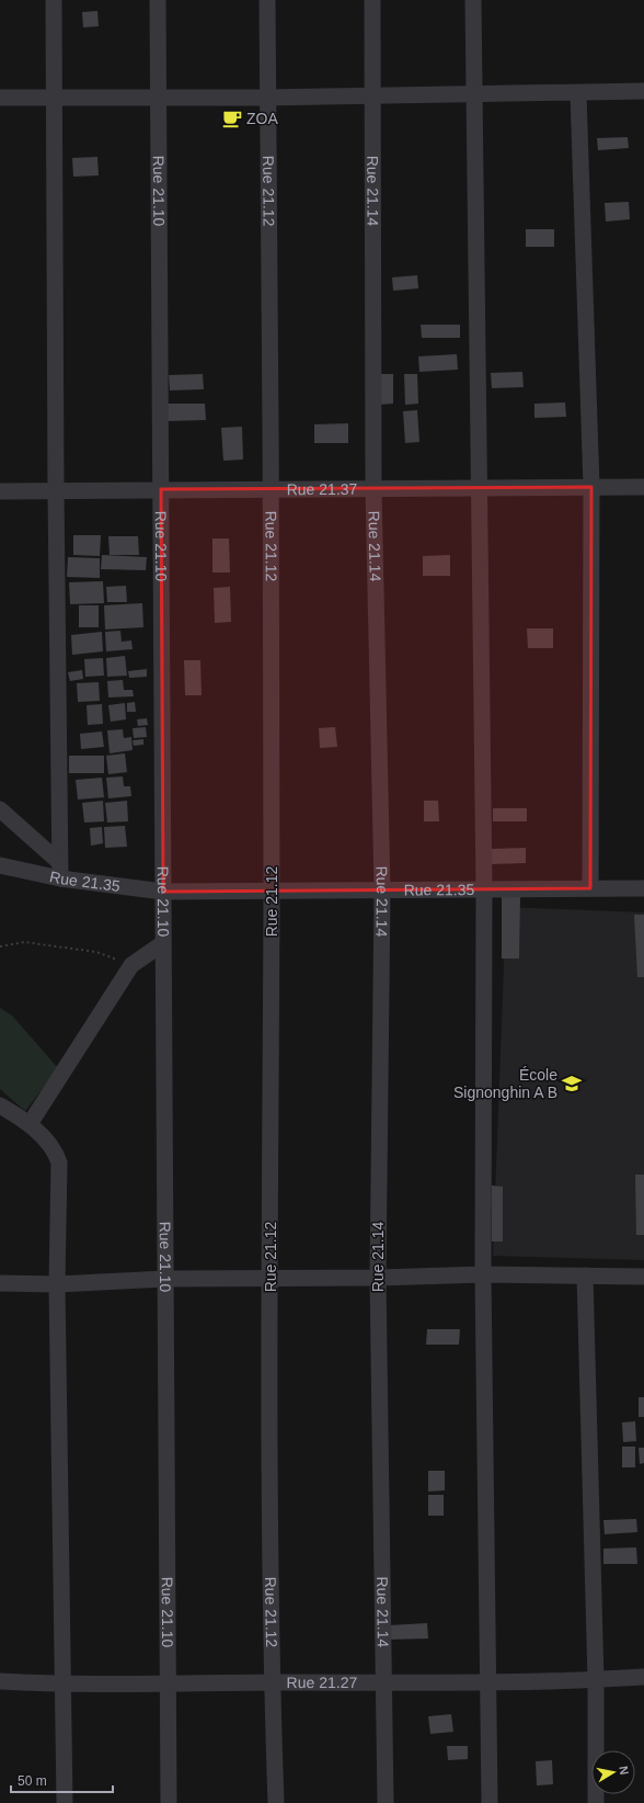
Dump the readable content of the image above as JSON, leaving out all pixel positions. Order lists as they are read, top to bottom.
{
  "streets": {
    "street": [
      "Rue 21.10",
      "Rue 21.12",
      "Rue 21.14",
      "Rue 21.37",
      "Rue 21.35",
      "Rue 21.27"
    ]
  },
  "crossings": [
    ["Rue 21.10", "Rue 21.37"],
    ["Rue 21.10", "Rue 21.35"],
    ["Rue 21.10", "Rue 21.27"],
    ["Rue 21.12", "Rue 21.37"],
    ["Rue 21.12", "Rue 21.35"],
    ["Rue 21.12", "Rue 21.27"],
    ["Rue 21.14", "Rue 21.37"],
    ["Rue 21.14", "Rue 21.35"],
    ["Rue 21.14", "Rue 21.27"]
  ],
  "places": {
    "cafe": ["ZOA"],
    "school or university": ["École Signonghin A B"]
  },
  "scale_bar": "50 m",
  "north": "right"
}
